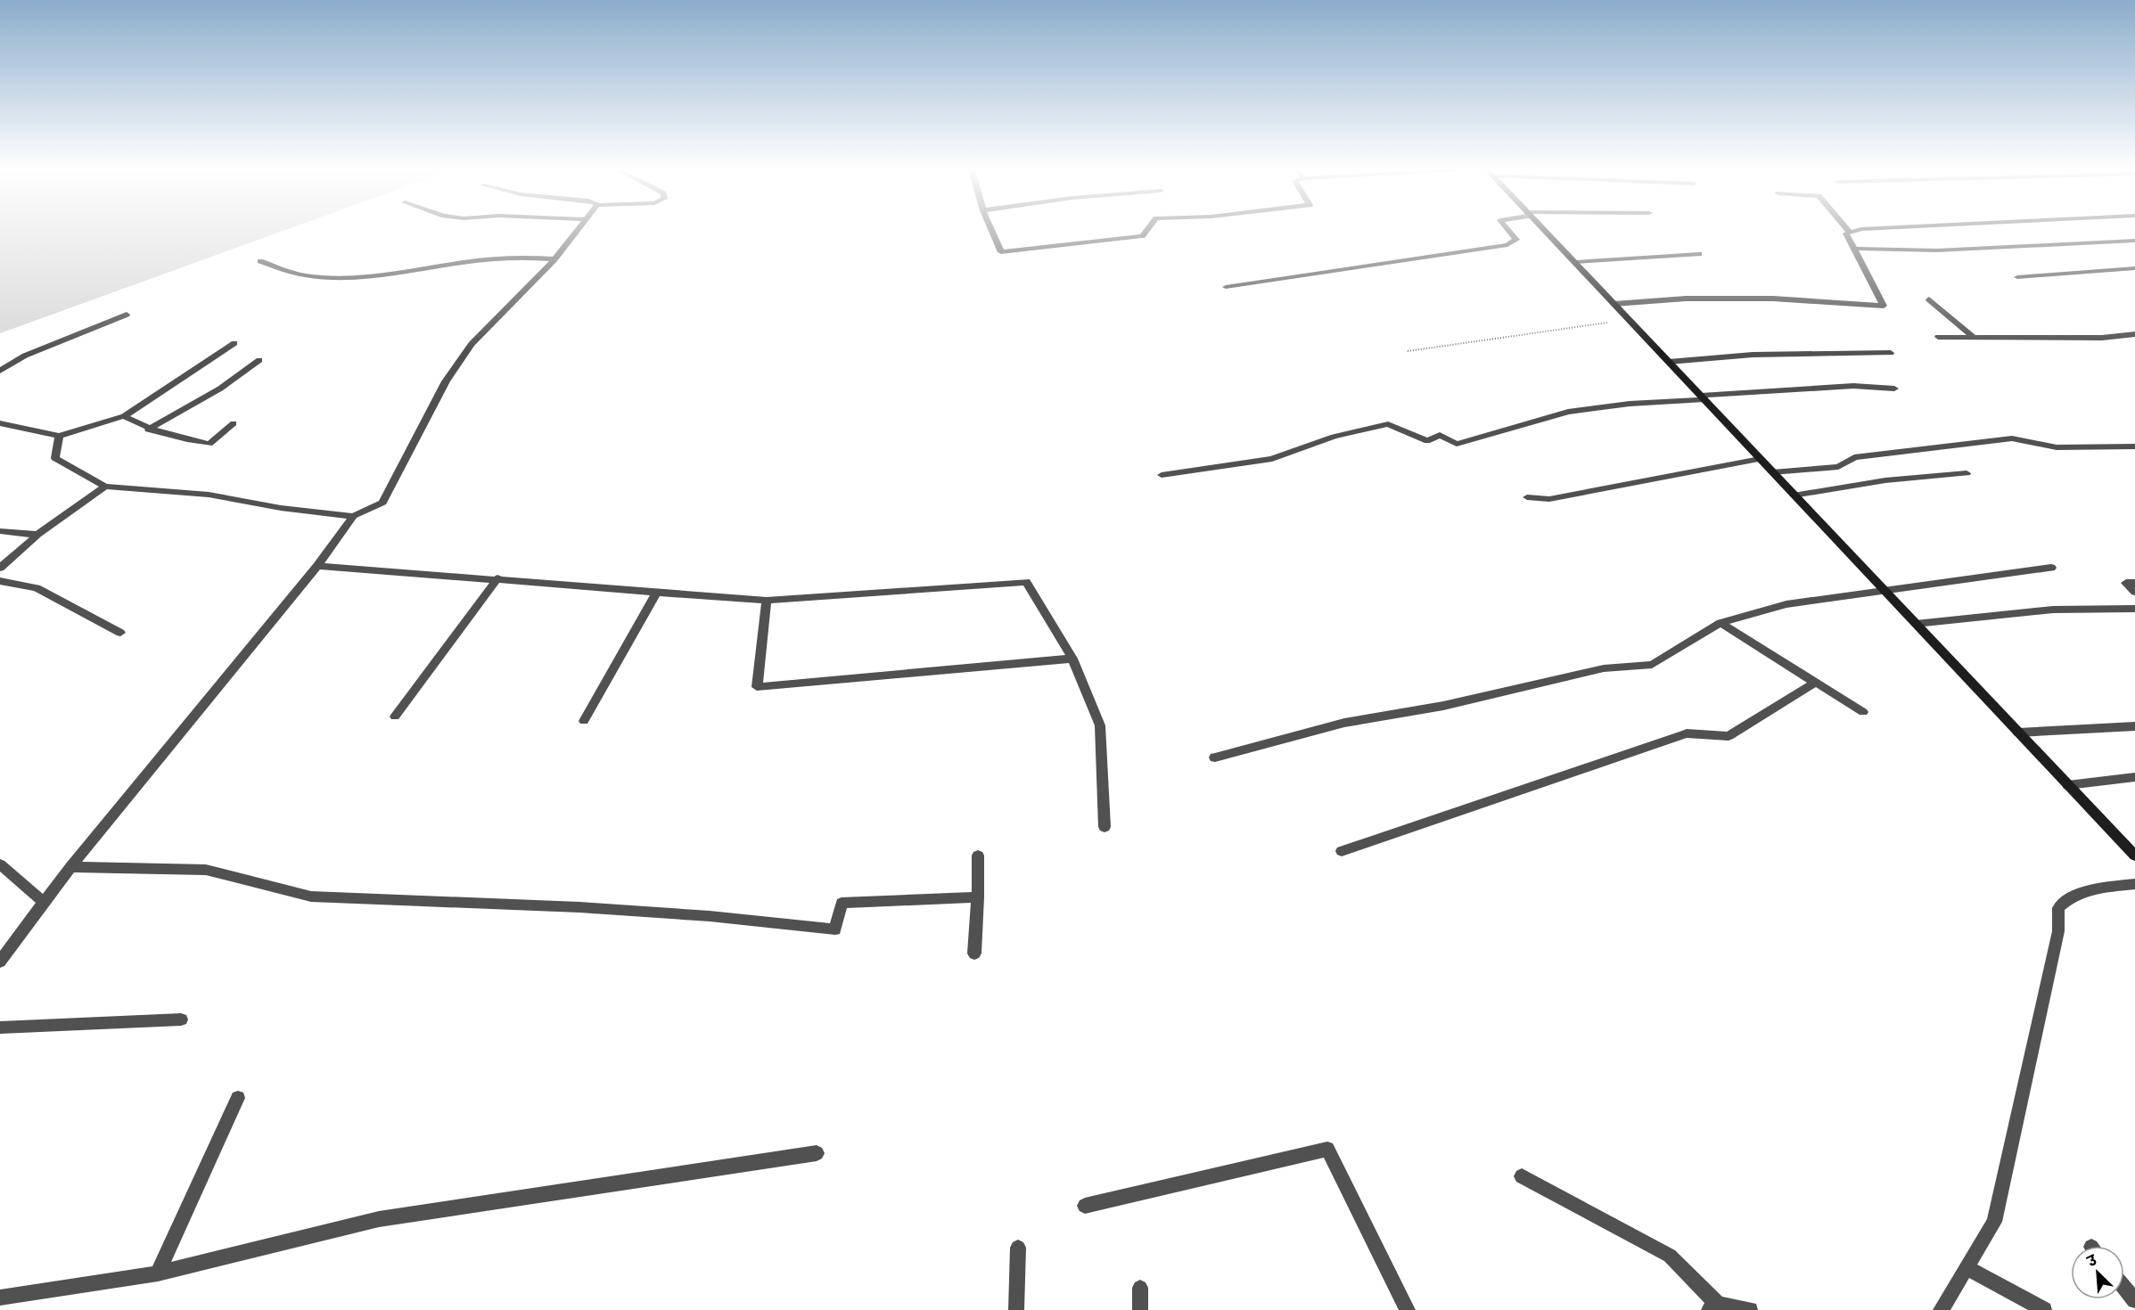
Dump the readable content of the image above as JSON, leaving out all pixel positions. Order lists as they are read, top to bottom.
{
  "north": "top left"
}
